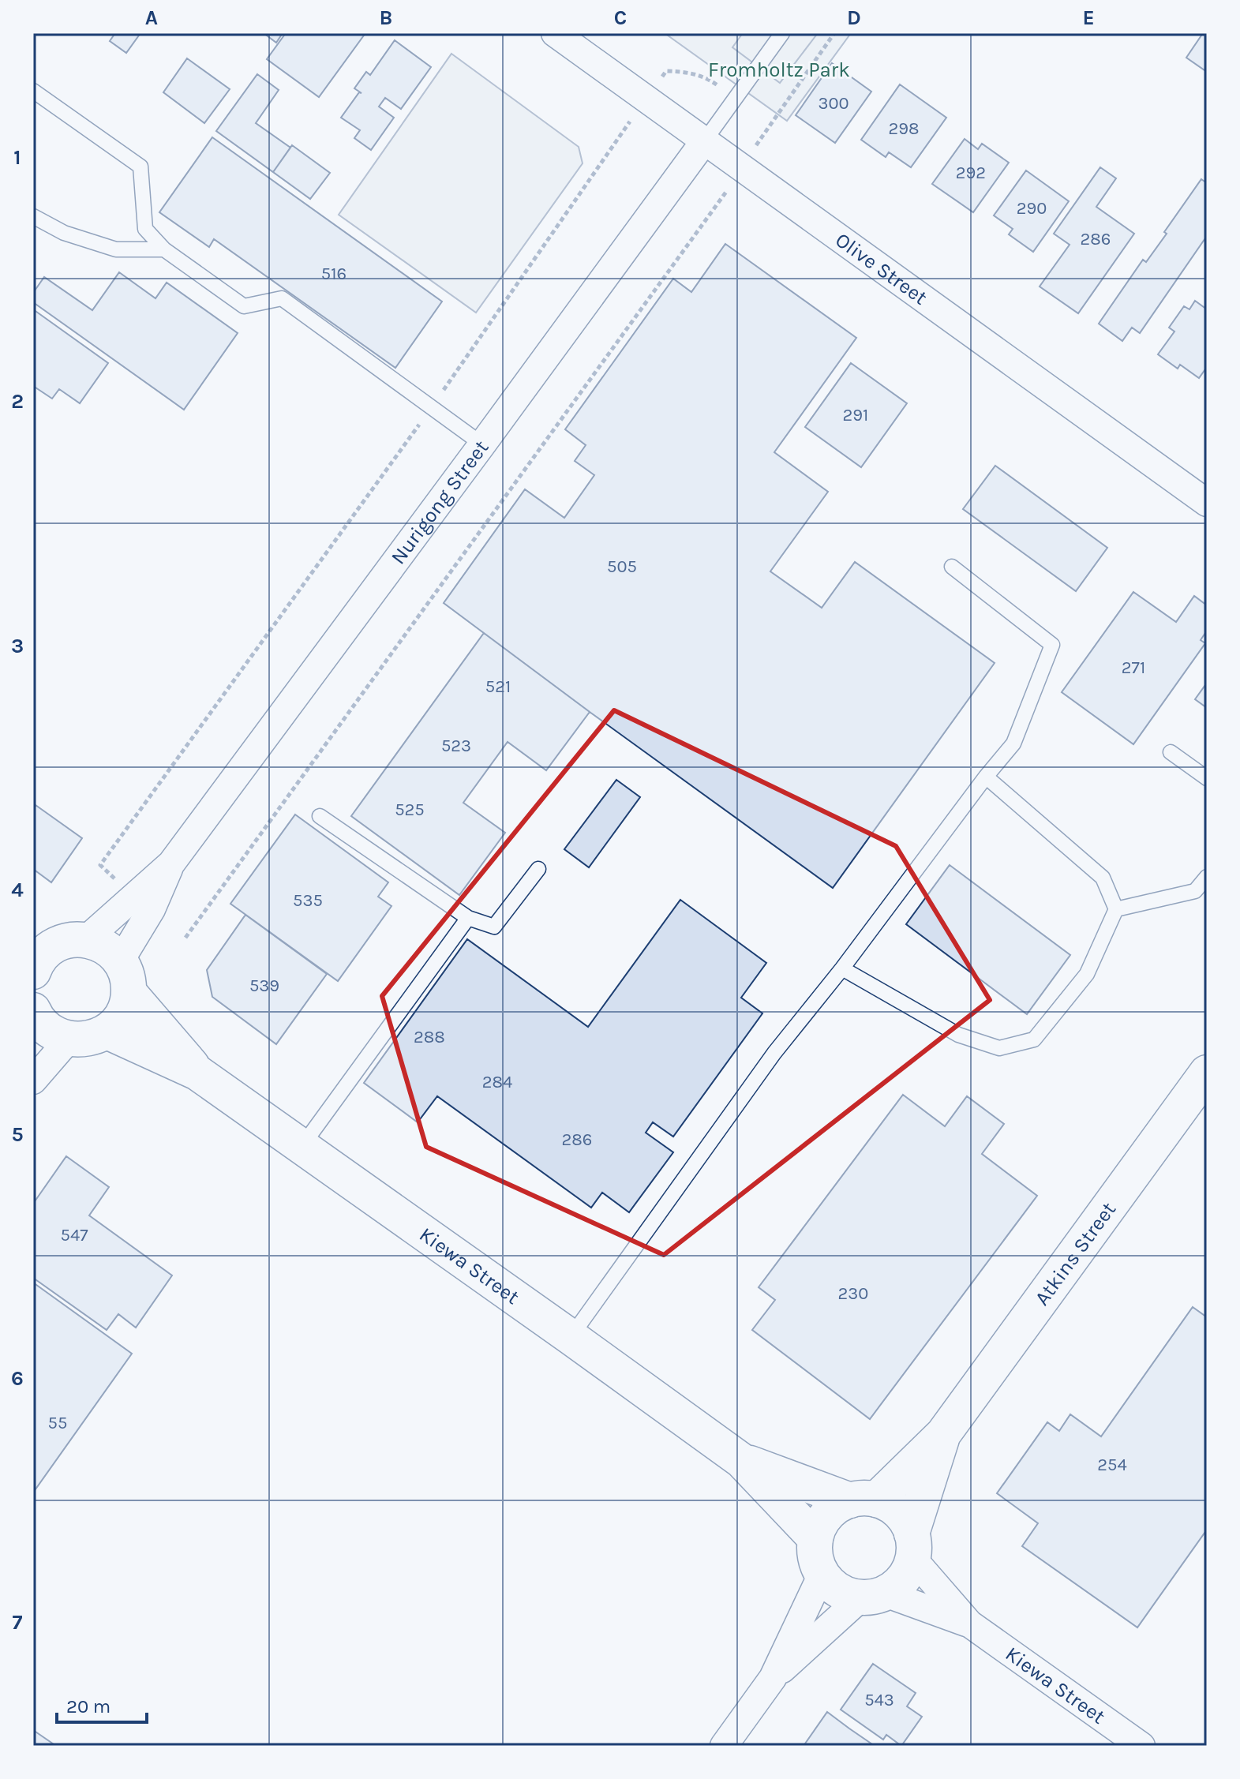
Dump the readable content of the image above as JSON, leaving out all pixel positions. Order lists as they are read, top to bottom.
{
  "streets": {
    "street": [
      "Olive Street",
      "Nurigong Street",
      "Atkins Street",
      "Kiewa Street"
    ]
  },
  "crossings": [
    ["Olive Street", "Nurigong Street"],
    ["Nurigong Street", "Kiewa Street"],
    ["Atkins Street", "Kiewa Street"]
  ],
  "parks": ["Fromholtz Park"],
  "house_numbers": [
    "300",
    "298",
    "292",
    "290",
    "286",
    "516",
    "291",
    "505",
    "271",
    "521",
    "523",
    "525",
    "535",
    "539",
    "288",
    "284",
    "286",
    "547",
    "230",
    "55",
    "254",
    "543"
  ],
  "scale_bar": "20 m",
  "grid": {
    "columns": [
      "A",
      "B",
      "C",
      "D",
      "E"
    ],
    "rows": [
      "1",
      "2",
      "3",
      "4",
      "5",
      "6",
      "7"
    ]
  }
}
